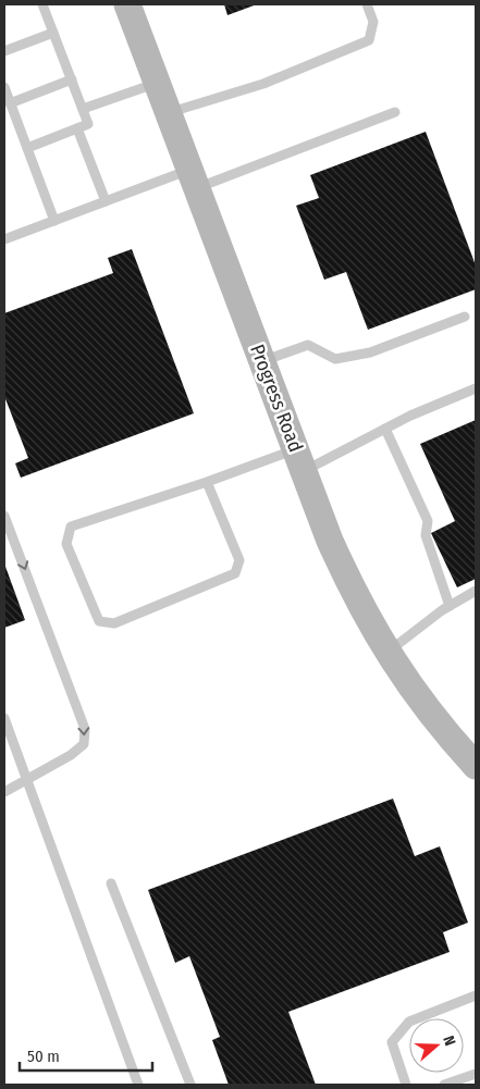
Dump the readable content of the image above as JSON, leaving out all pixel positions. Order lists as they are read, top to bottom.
{
  "streets": {
    "main road": ["Progress Road"]
  },
  "scale_bar": "50 m",
  "north": "right"
}
